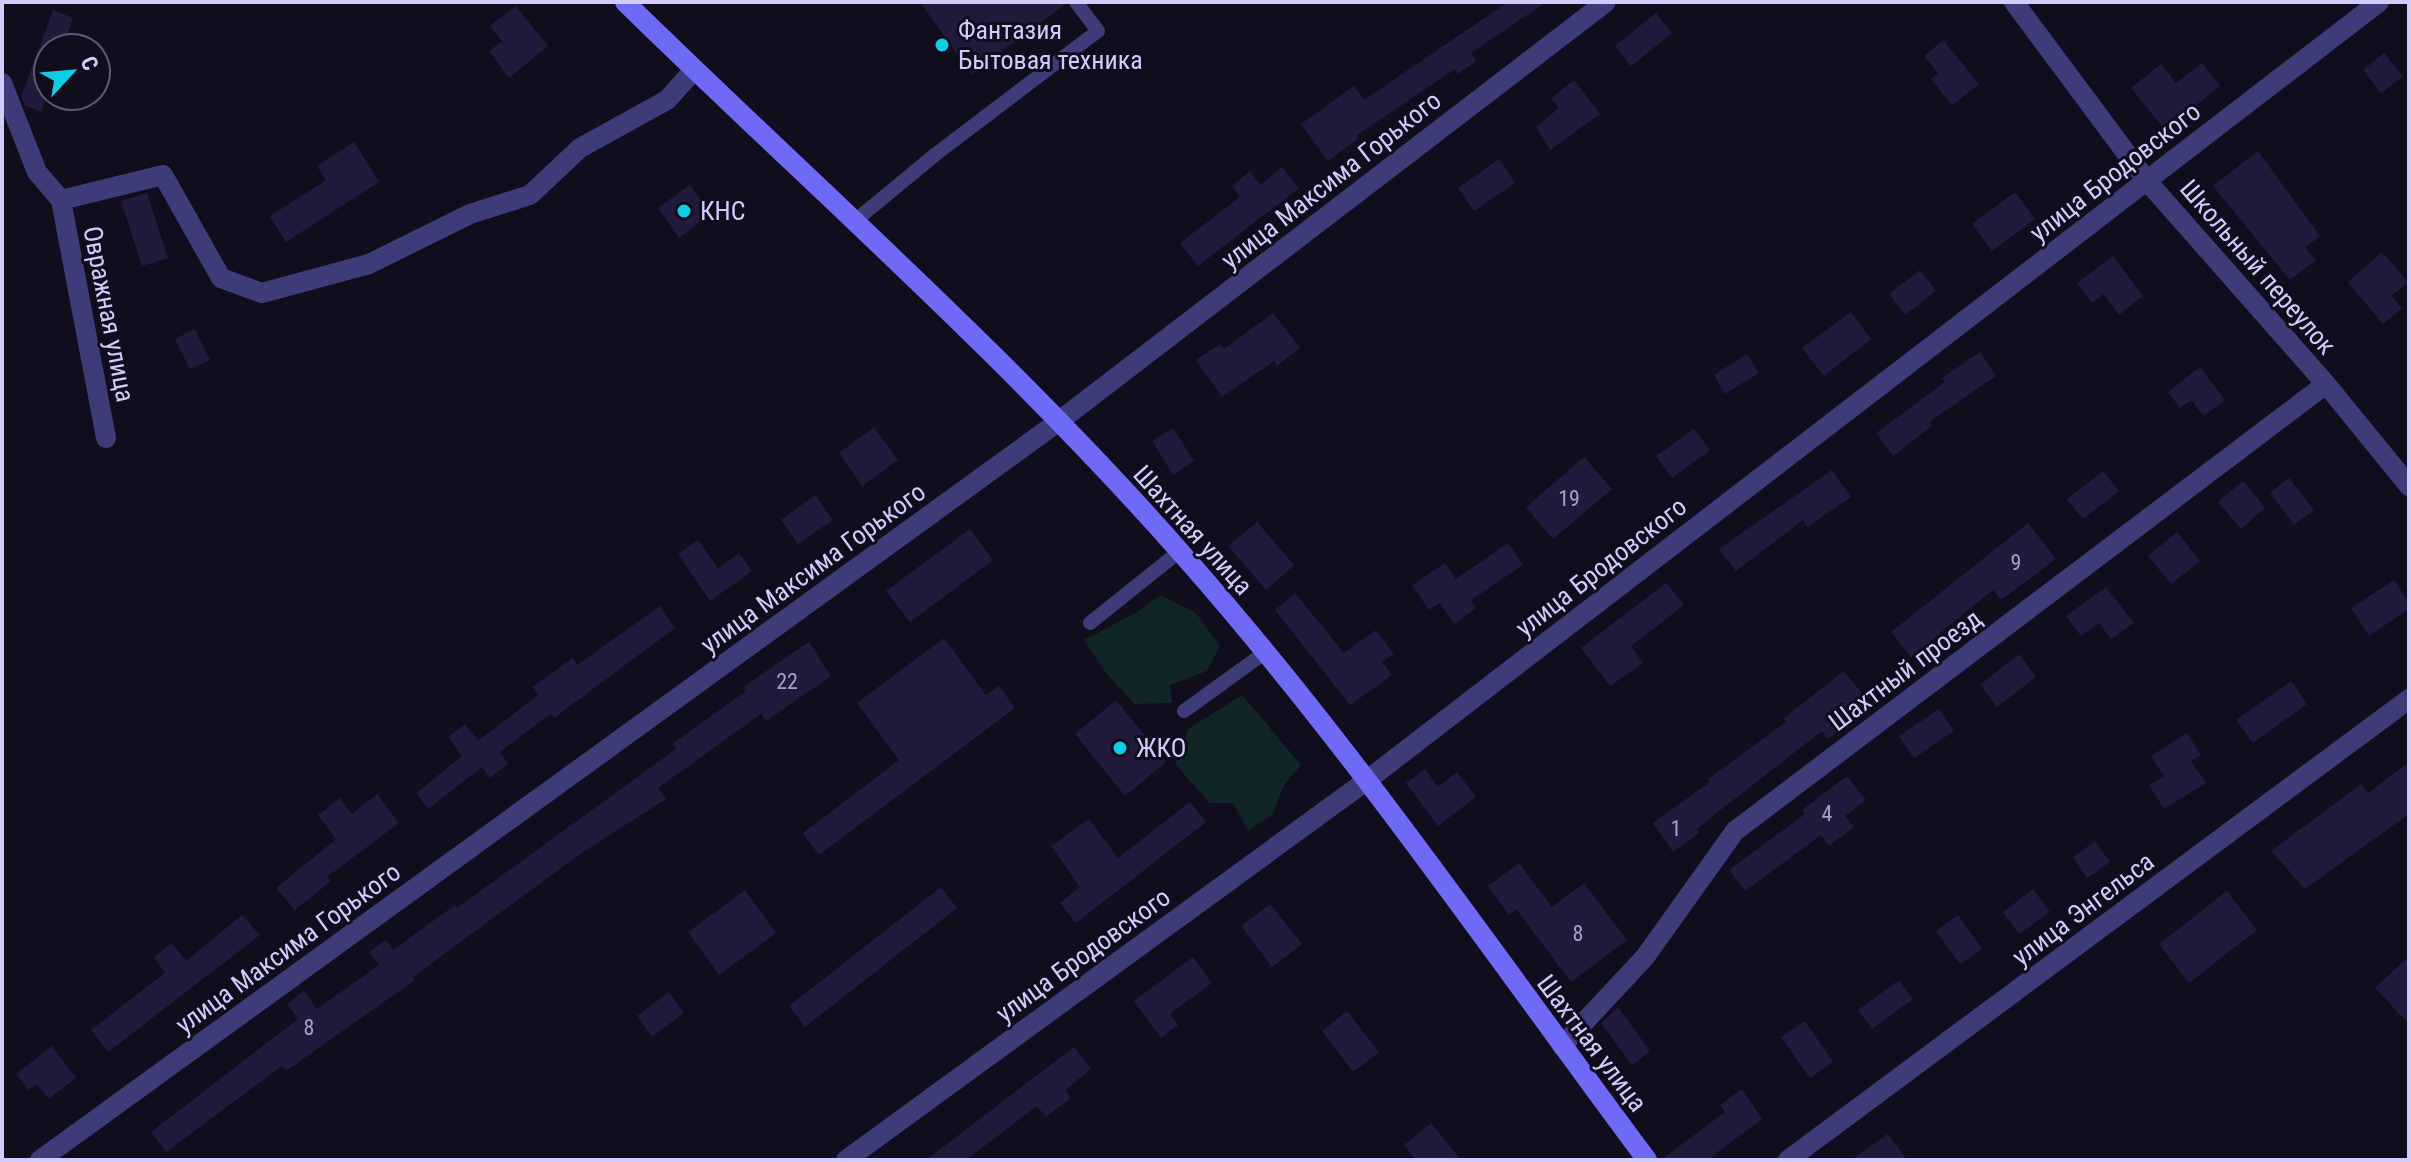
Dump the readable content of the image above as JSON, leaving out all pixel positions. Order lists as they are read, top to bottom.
{
  "streets": {
    "main road": ["Шахтная улица"],
    "street": [
      "улица Бродовского",
      "улица Максима Горького",
      "Школьный переулок",
      "Овражная улица",
      "Шахтный проезд",
      "улица Энгельса"
    ]
  },
  "crossings": [
    ["улица Бродовского", "Школьный переулок"],
    ["улица Бродовского", "Шахтная улица"],
    ["улица Максима Горького", "Шахтная улица"],
    ["Школьный переулок", "Шахтный проезд"],
    ["Шахтная улица", "Шахтный проезд"]
  ],
  "places": ["Фантазия Бытовая техника", "КНС", "ЖКО"],
  "house_numbers": [
    "19",
    "9",
    "22",
    "4",
    "1",
    "8",
    "8"
  ],
  "north": "top right"
}
